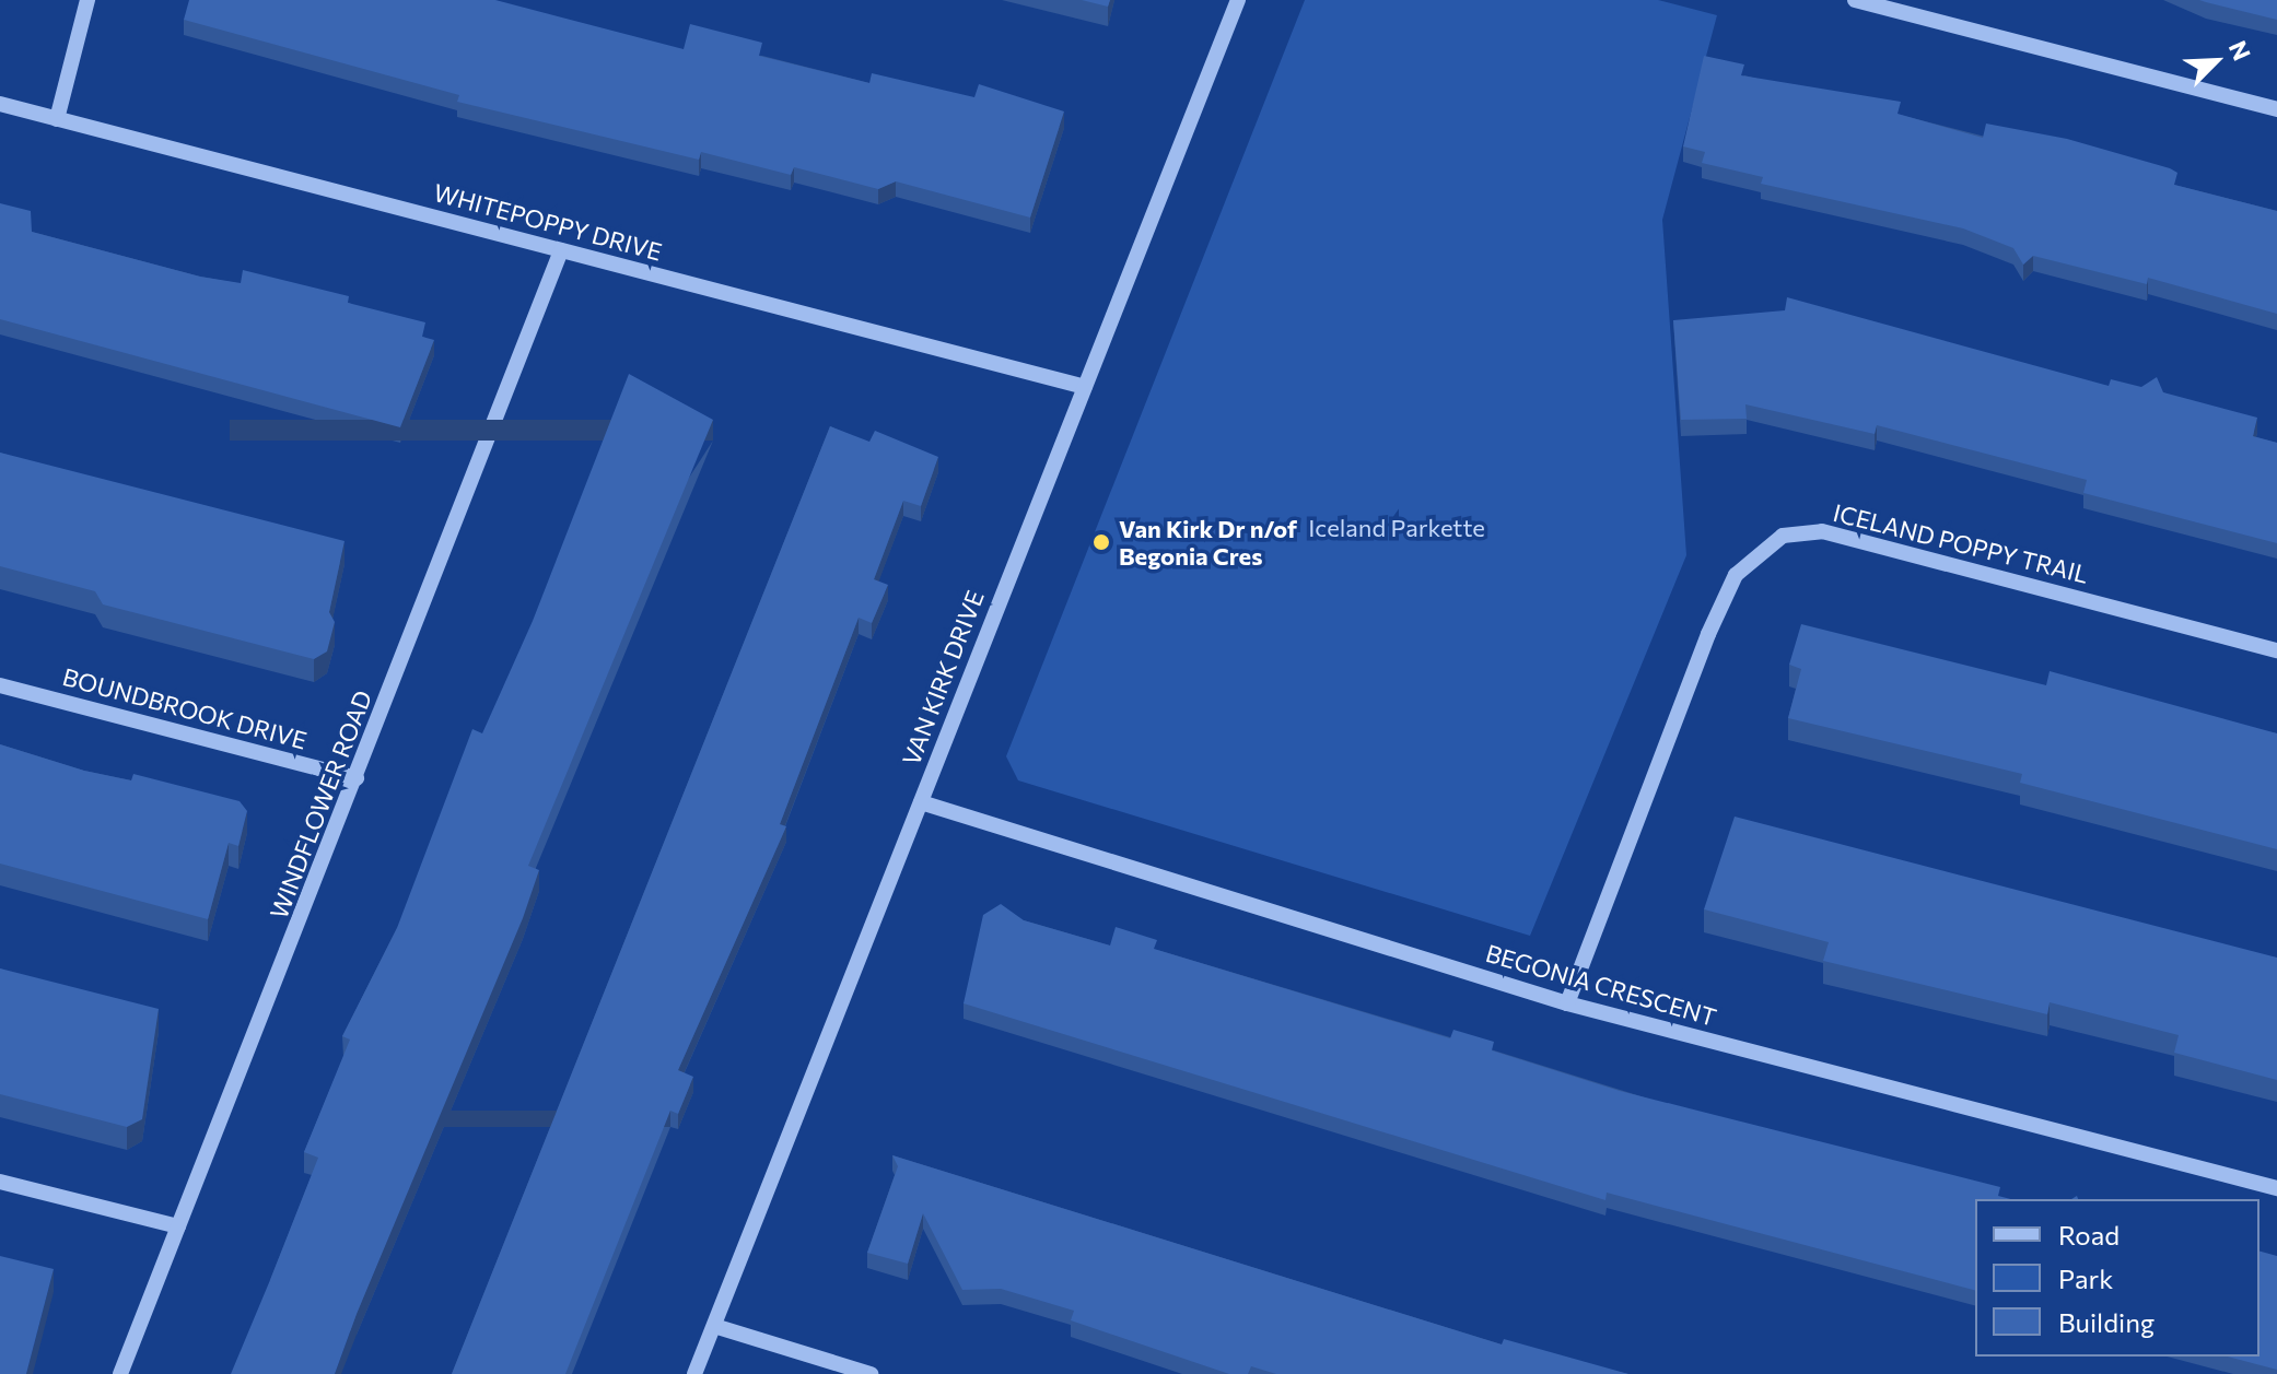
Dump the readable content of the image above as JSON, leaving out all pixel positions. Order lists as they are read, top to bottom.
{
  "streets": {
    "street": [
      "WHITEPOPPY DRIVE",
      "ICELAND POPPY TRAIL",
      "VAN KIRK DRIVE",
      "BOUNDBROOK DRIVE",
      "WINDFLOWER ROAD",
      "BEGONIA CRESCENT"
    ]
  },
  "crossings": [
    ["WHITEPOPPY DRIVE", "VAN KIRK DRIVE"],
    ["WHITEPOPPY DRIVE", "WINDFLOWER ROAD"],
    ["ICELAND POPPY TRAIL", "BEGONIA CRESCENT"],
    ["VAN KIRK DRIVE", "BEGONIA CRESCENT"],
    ["BOUNDBROOK DRIVE", "WINDFLOWER ROAD"]
  ],
  "parks": ["Iceland Parkette"],
  "places": ["Van Kirk Dr n/of Begonia Cres"],
  "legend": ["Road", "Park", "Building"],
  "north": "top right"
}
